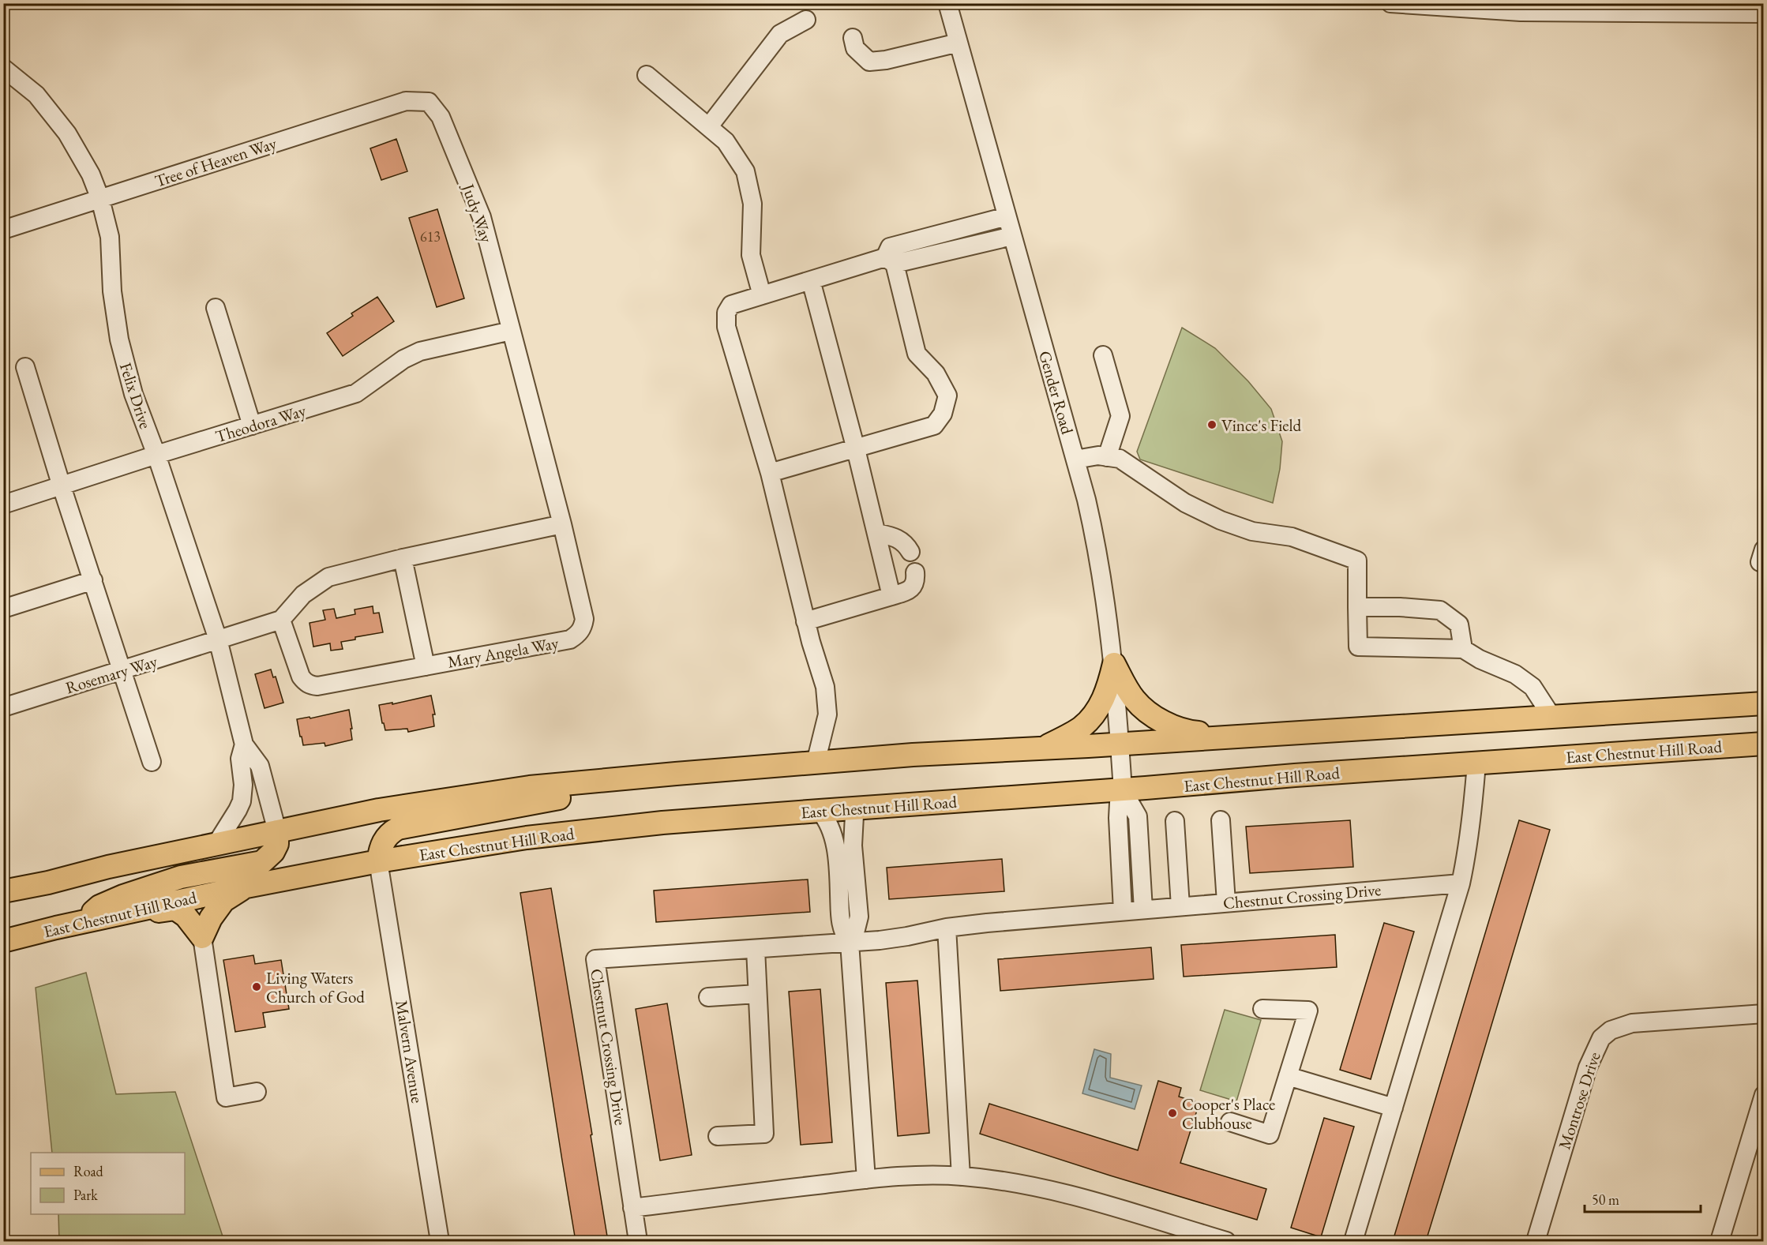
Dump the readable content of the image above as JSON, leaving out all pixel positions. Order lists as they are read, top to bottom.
{
  "streets": {
    "main road": ["East Chestnut Hill Road"],
    "street": [
      "Tree of Heaven Way",
      "Judy Way",
      "Gender Road",
      "Felix Drive",
      "Theodora Way",
      "Mary Angela Way",
      "Rosemary Way",
      "Chestnut Crossing Drive",
      "Malvern Avenue",
      "Montrose Drive"
    ]
  },
  "crossings": [
    ["Tree of Heaven Way", "Judy Way"],
    ["Tree of Heaven Way", "Felix Drive"],
    ["Judy Way", "Theodora Way"],
    ["Judy Way", "Mary Angela Way"],
    ["Gender Road", "East Chestnut Hill Road"],
    ["Felix Drive", "Theodora Way"],
    ["Felix Drive", "Rosemary Way"],
    ["Theodora Way", "Mary Angela Way"],
    ["East Chestnut Hill Road", "Malvern Avenue"]
  ],
  "places": ["Vince's Field", "Living Waters Church of God", "Cooper's Place Clubhouse"],
  "house_numbers": ["613"],
  "legend": ["Road", "Park"],
  "scale_bar": "50 m"
}
